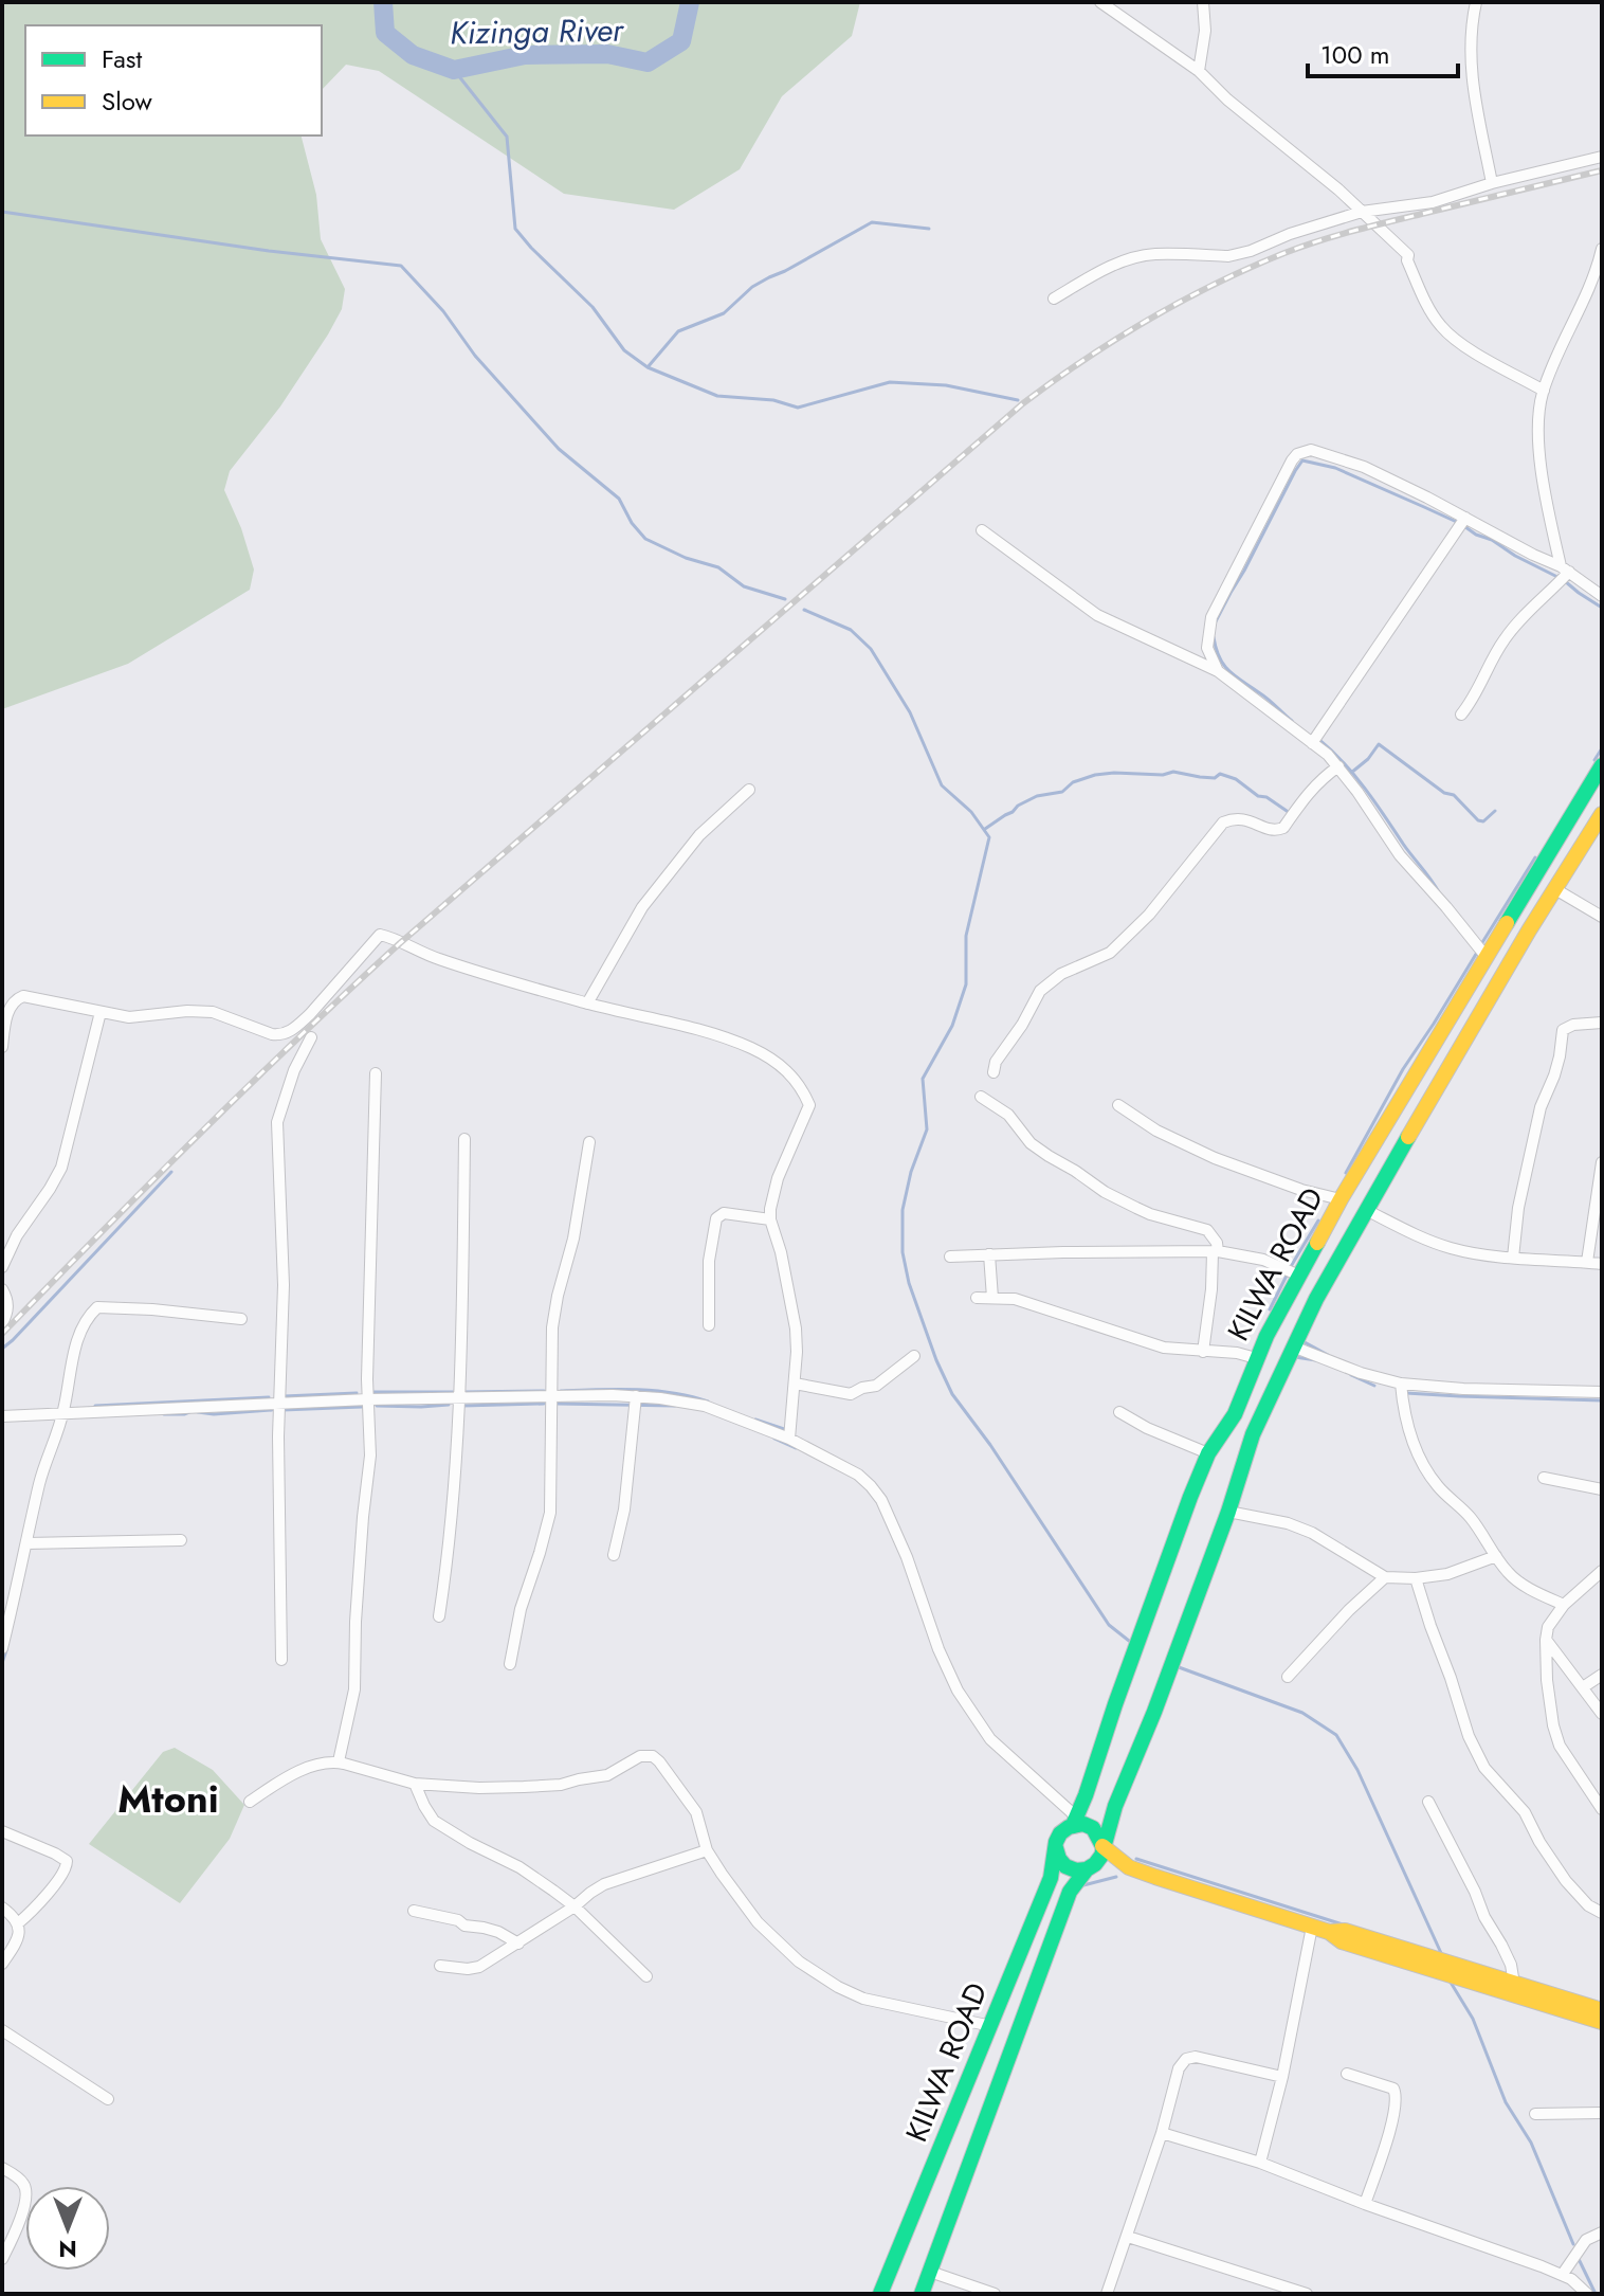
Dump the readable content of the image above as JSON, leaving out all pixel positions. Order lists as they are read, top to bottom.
{
  "streets": {
    "main road": ["KILWA ROAD"]
  },
  "districts": ["Mtoni"],
  "water": ["Kizinga River"],
  "legend": ["Fast", "Slow"],
  "scale_bar": "100 m",
  "north": "bottom"
}
